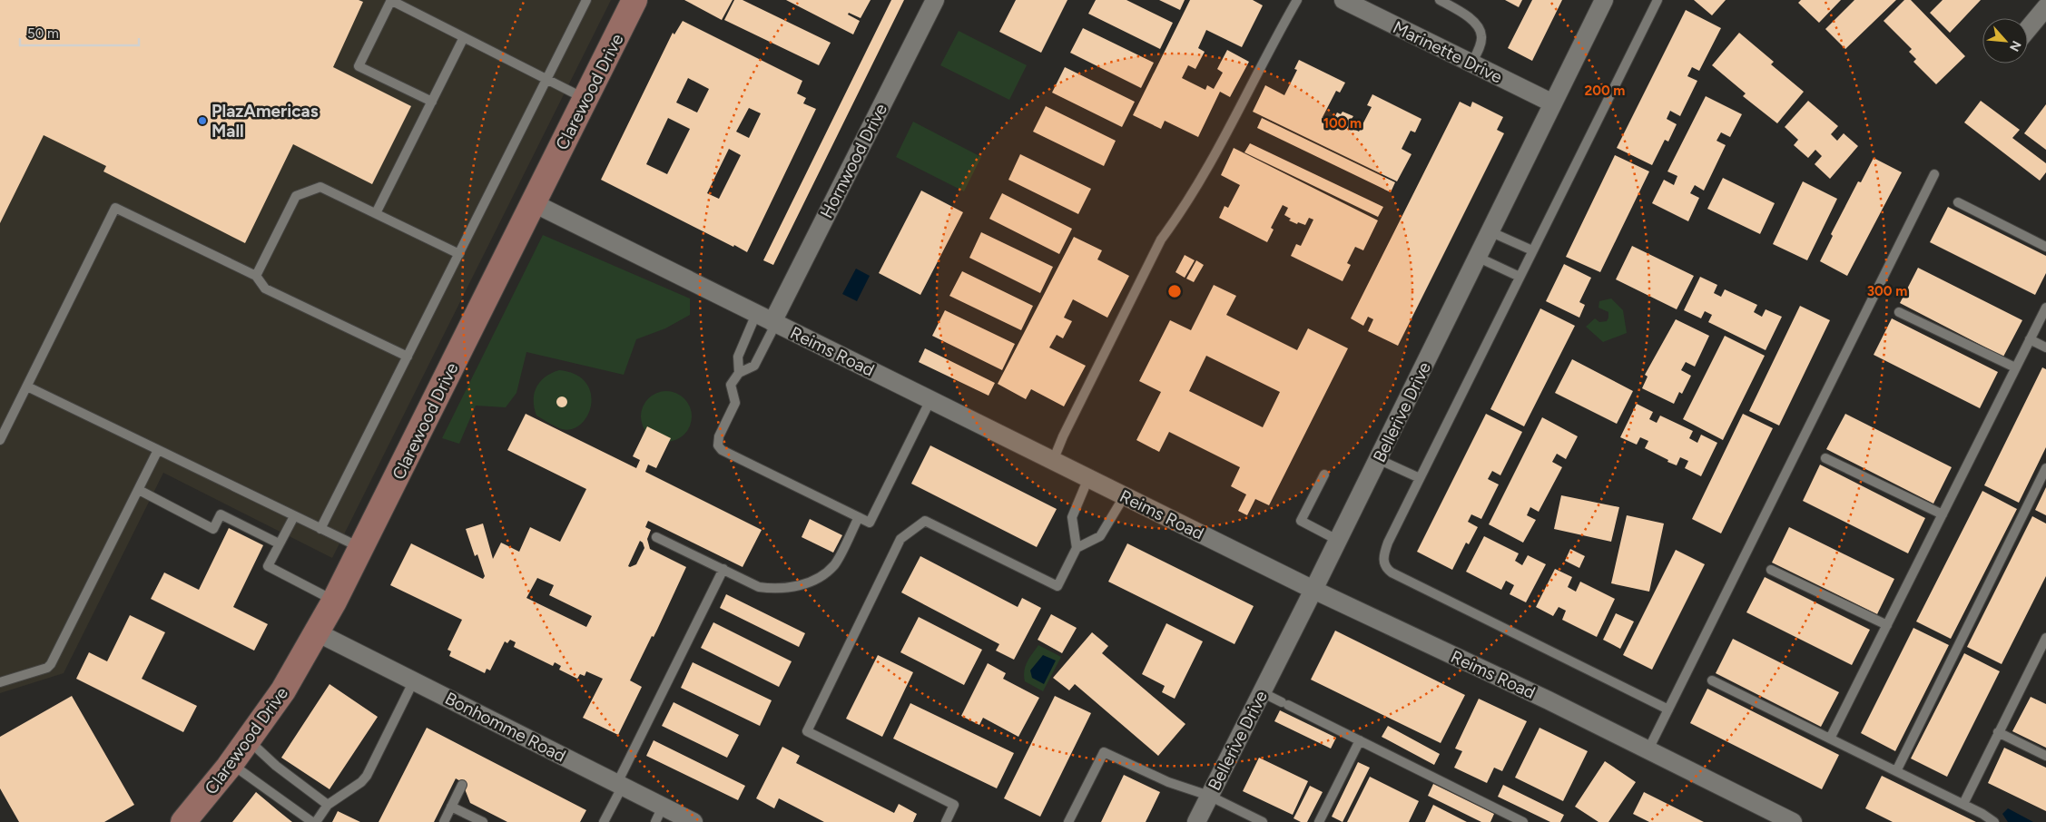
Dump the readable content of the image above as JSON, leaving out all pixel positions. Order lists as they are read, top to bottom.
{
  "streets": {
    "street": [
      "Marinette Drive",
      "Clarewood Drive",
      "Hornwood Drive",
      "Reims Road",
      "Bellerive Drive",
      "Bonhomme Road"
    ]
  },
  "crossings": [
    ["Marinette Drive", "Bellerive Drive"],
    ["Clarewood Drive", "Reims Road"],
    ["Clarewood Drive", "Bonhomme Road"],
    ["Hornwood Drive", "Reims Road"],
    ["Reims Road", "Bellerive Drive"]
  ],
  "places": ["PlazAmericas Mall"],
  "scale_bar": "50 m",
  "north": "bottom right",
  "rings": ["200 m", "100 m", "300 m"]
}
